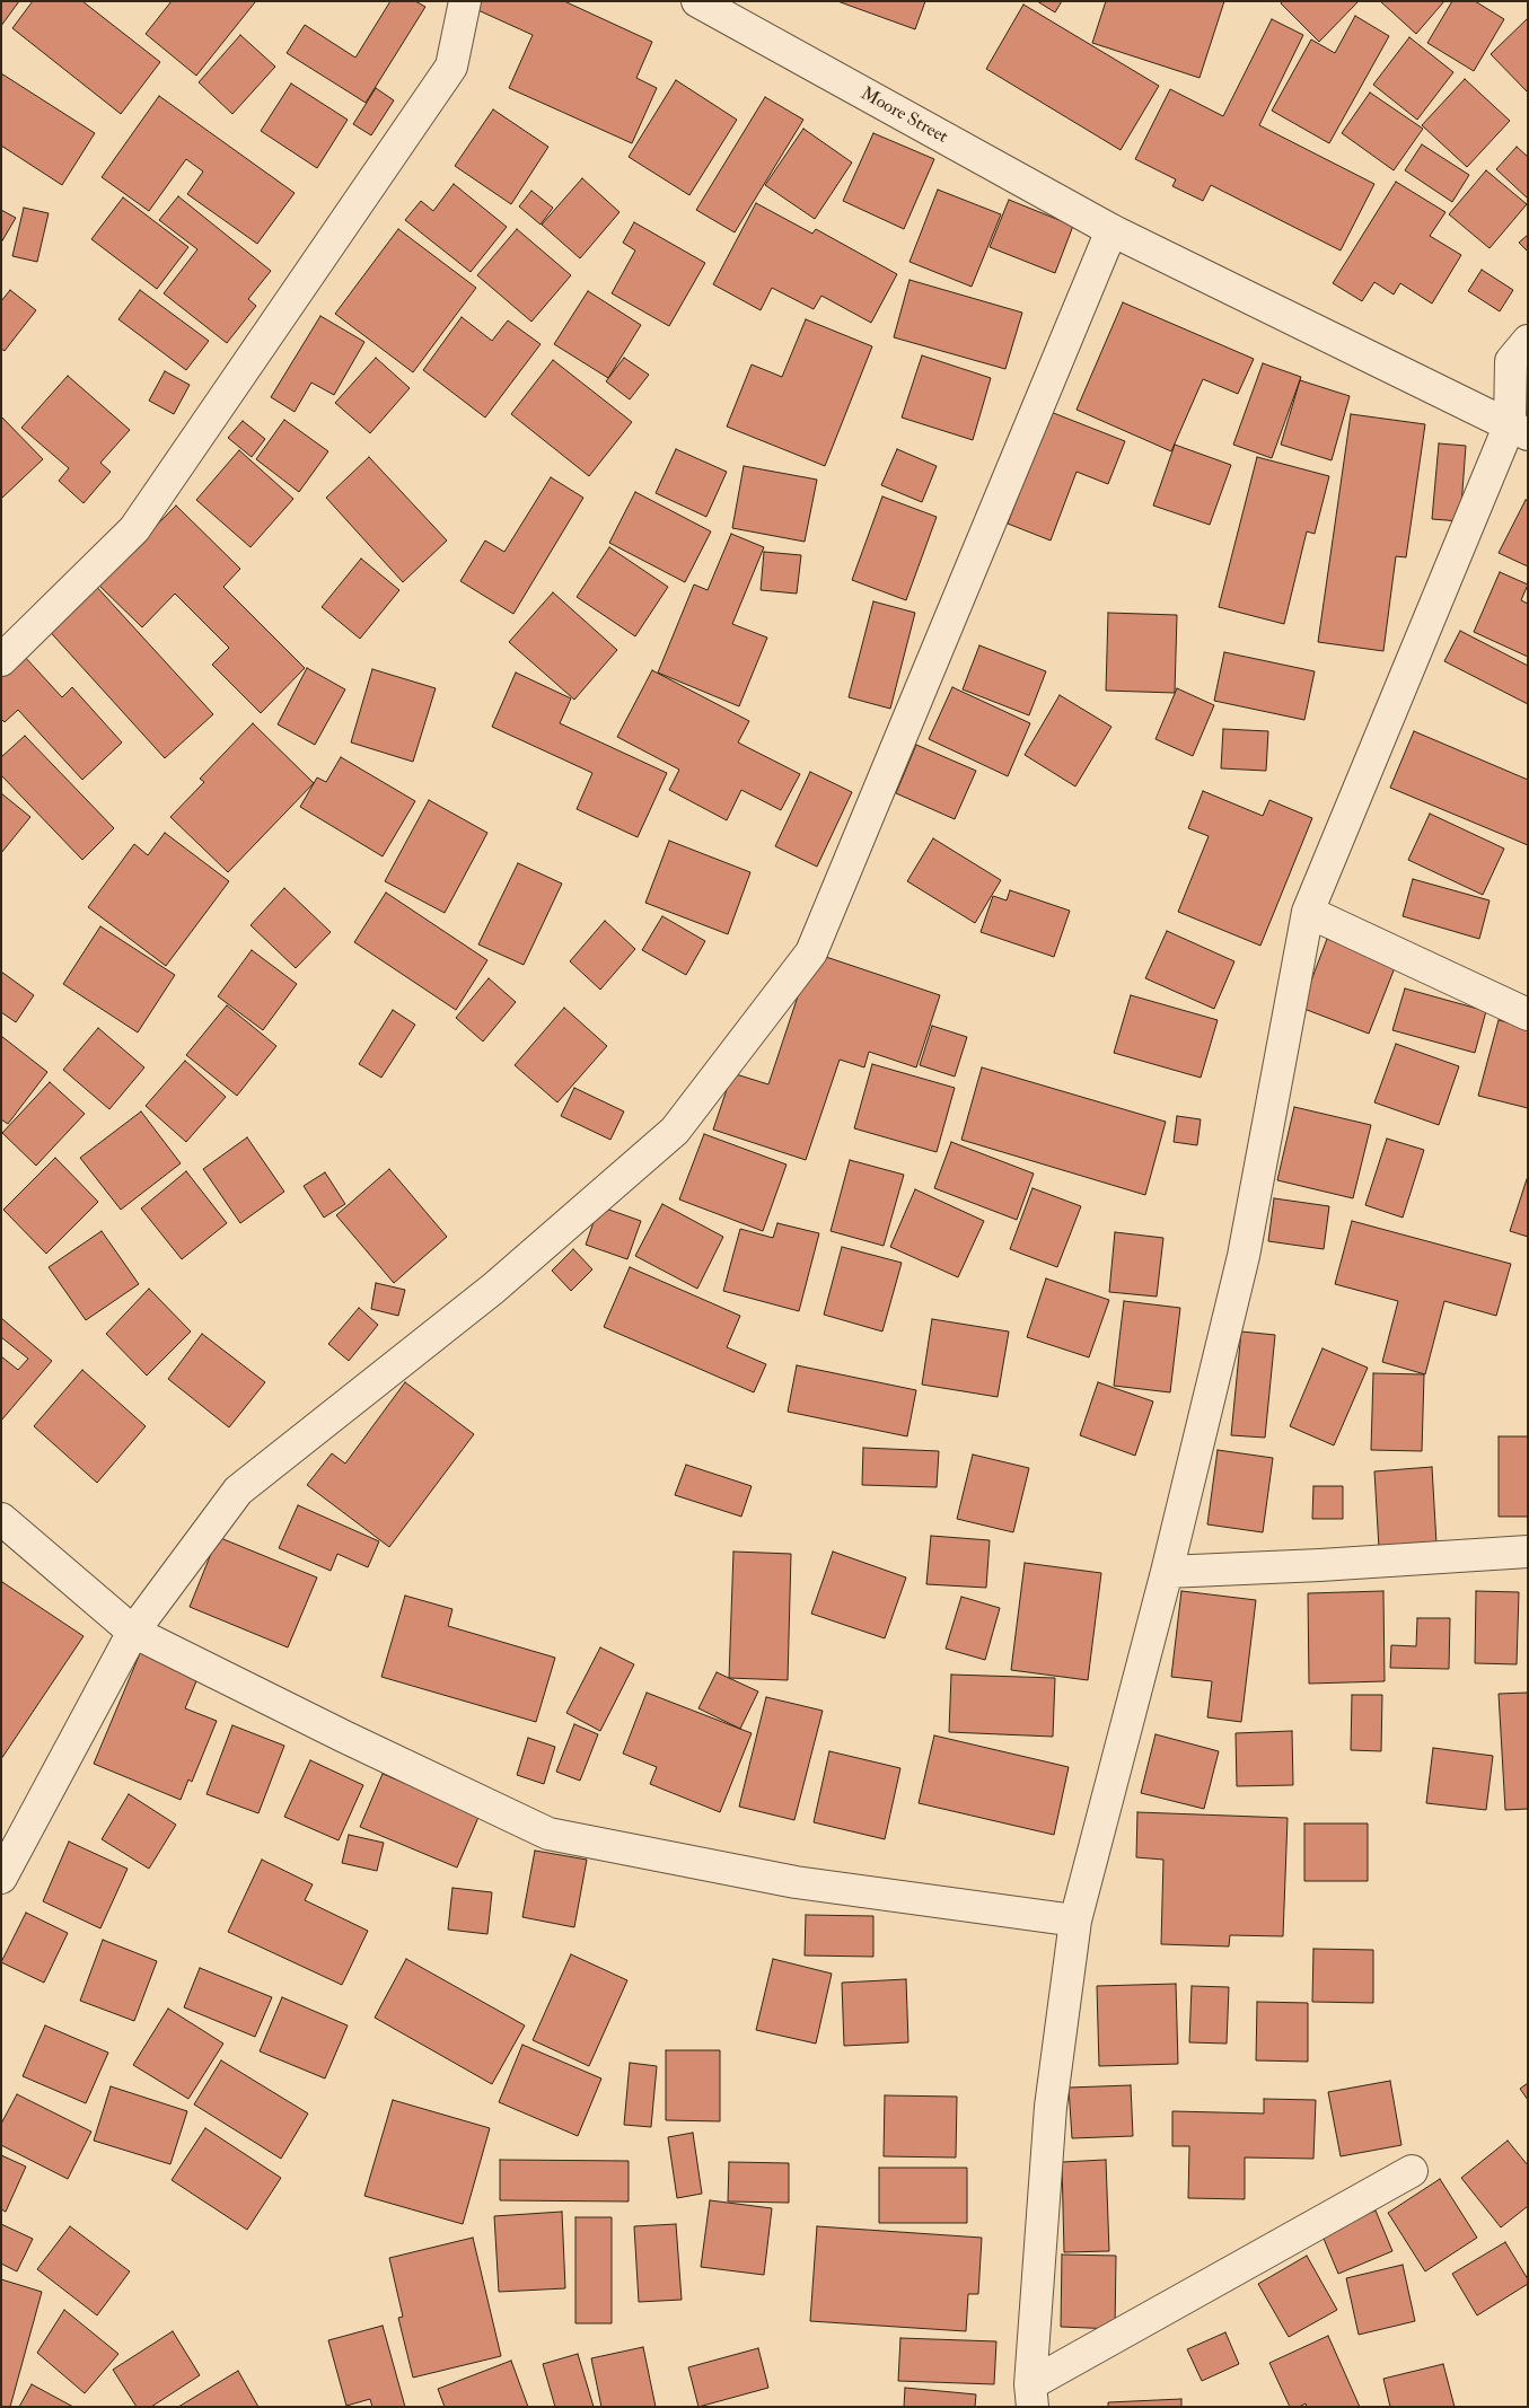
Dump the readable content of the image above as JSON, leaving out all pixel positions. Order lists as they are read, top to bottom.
{
  "streets": {
    "street": ["Moore Street"]
  }
}
